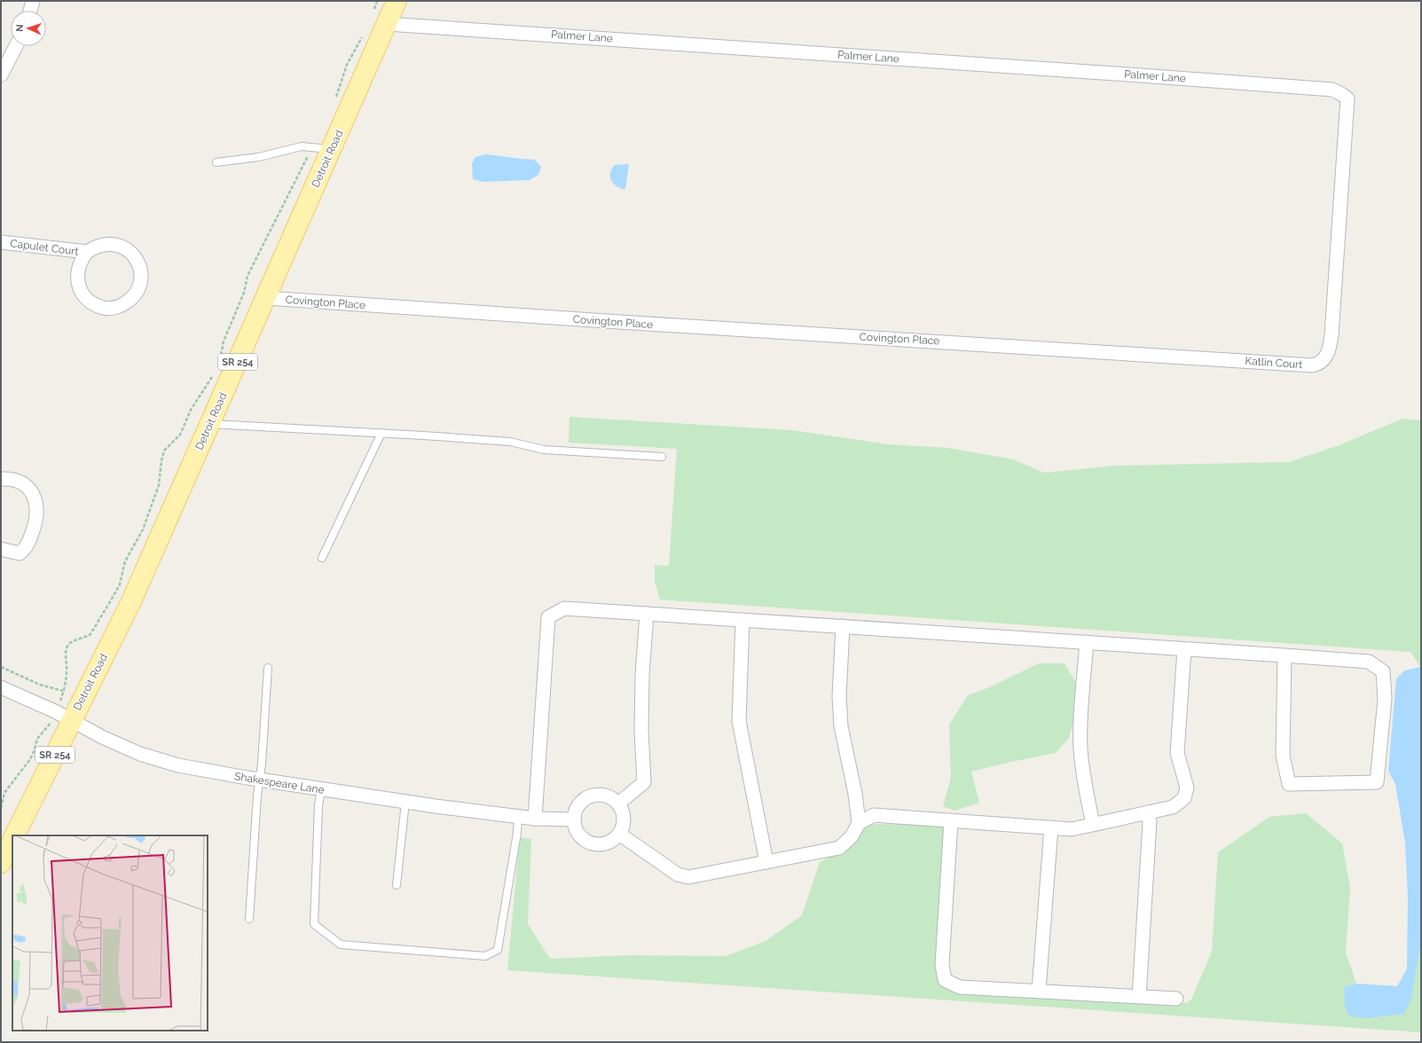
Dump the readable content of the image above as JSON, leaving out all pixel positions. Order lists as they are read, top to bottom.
{
  "streets": {
    "main road": ["Detroit Road", "SR 254"],
    "street": [
      "Palmer Lane",
      "Capulet Court",
      "Covington Place",
      "Katlin Court",
      "Shakespeare Lane"
    ]
  },
  "crossings": [
    ["Palmer Lane", "Detroit Road"],
    ["Palmer Lane", "Katlin Court"],
    ["Detroit Road", "Covington Place"],
    ["Detroit Road", "Shakespeare Lane"],
    ["Covington Place", "Katlin Court"]
  ],
  "north": "left"
}
